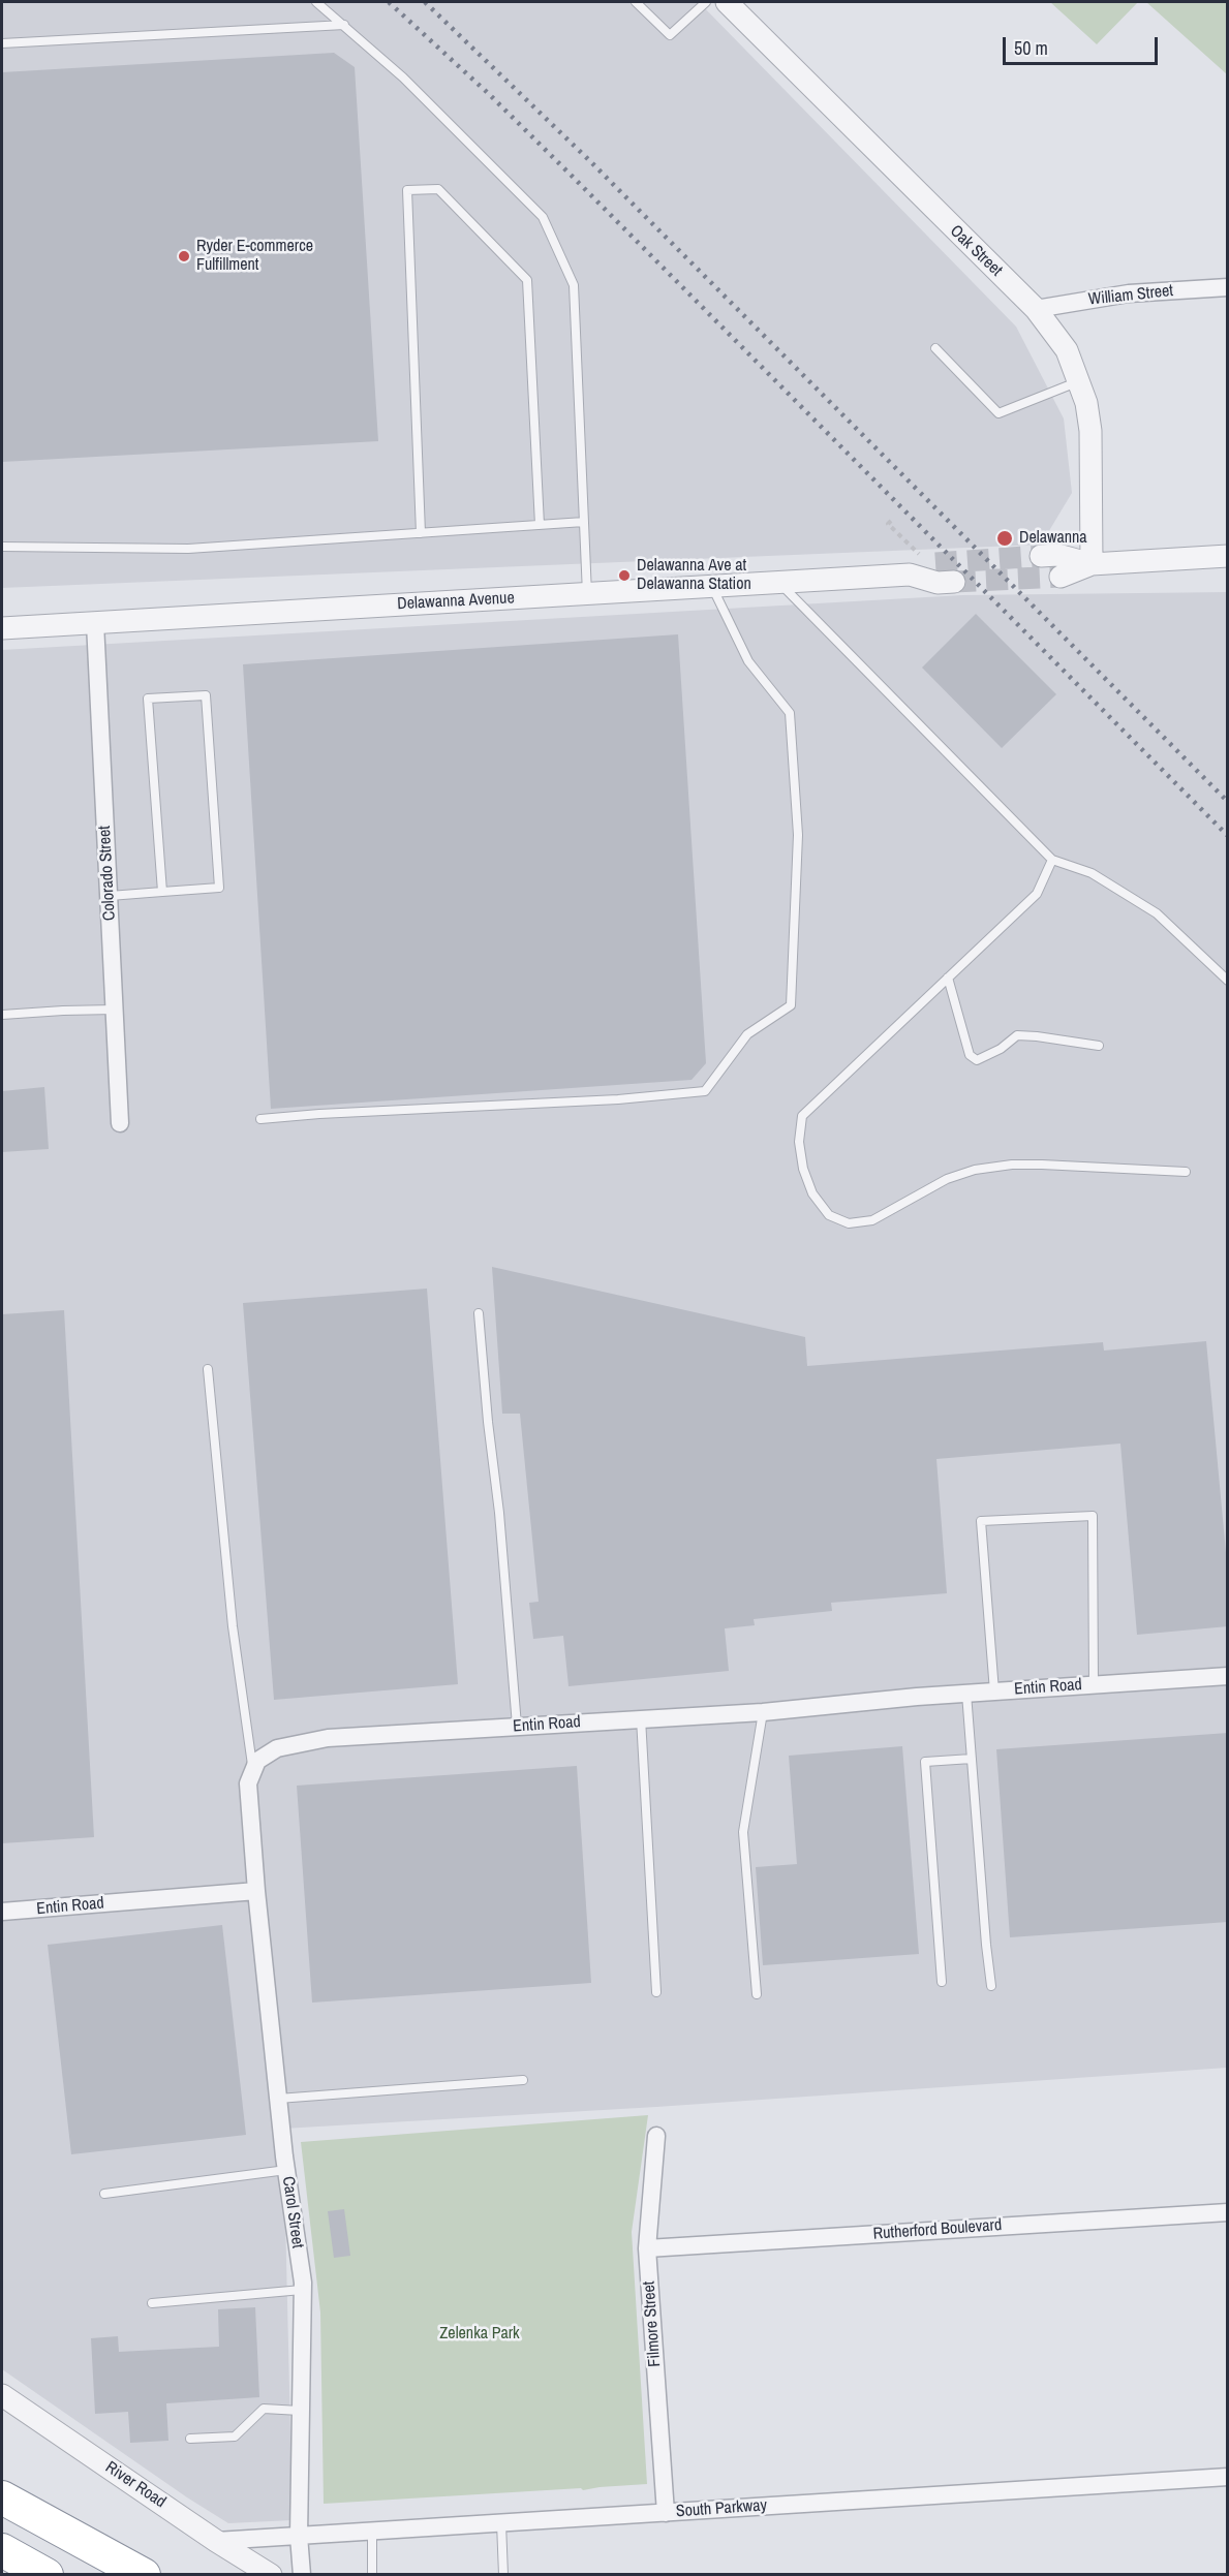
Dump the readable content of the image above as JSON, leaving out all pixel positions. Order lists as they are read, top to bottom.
{
  "streets": {
    "street": [
      "Oak Street",
      "William Street",
      "Delawanna Avenue",
      "Colorado Street",
      "Entin Road",
      "Carol Street",
      "Rutherford Boulevard",
      "Filmore Street",
      "River Road",
      "South Parkway"
    ]
  },
  "crossings": [
    ["Oak Street", "William Street"],
    ["Delawanna Avenue", "Colorado Street"],
    ["Entin Road", "Carol Street"],
    ["Carol Street", "South Parkway"],
    ["Rutherford Boulevard", "Filmore Street"],
    ["Filmore Street", "South Parkway"],
    ["River Road", "South Parkway"]
  ],
  "parks": ["Zelenka Park"],
  "places": ["Ryder E-commerce Fulfillment", "Delawanna", "Delawanna Ave at Delawanna Station"],
  "scale_bar": "50 m"
}
